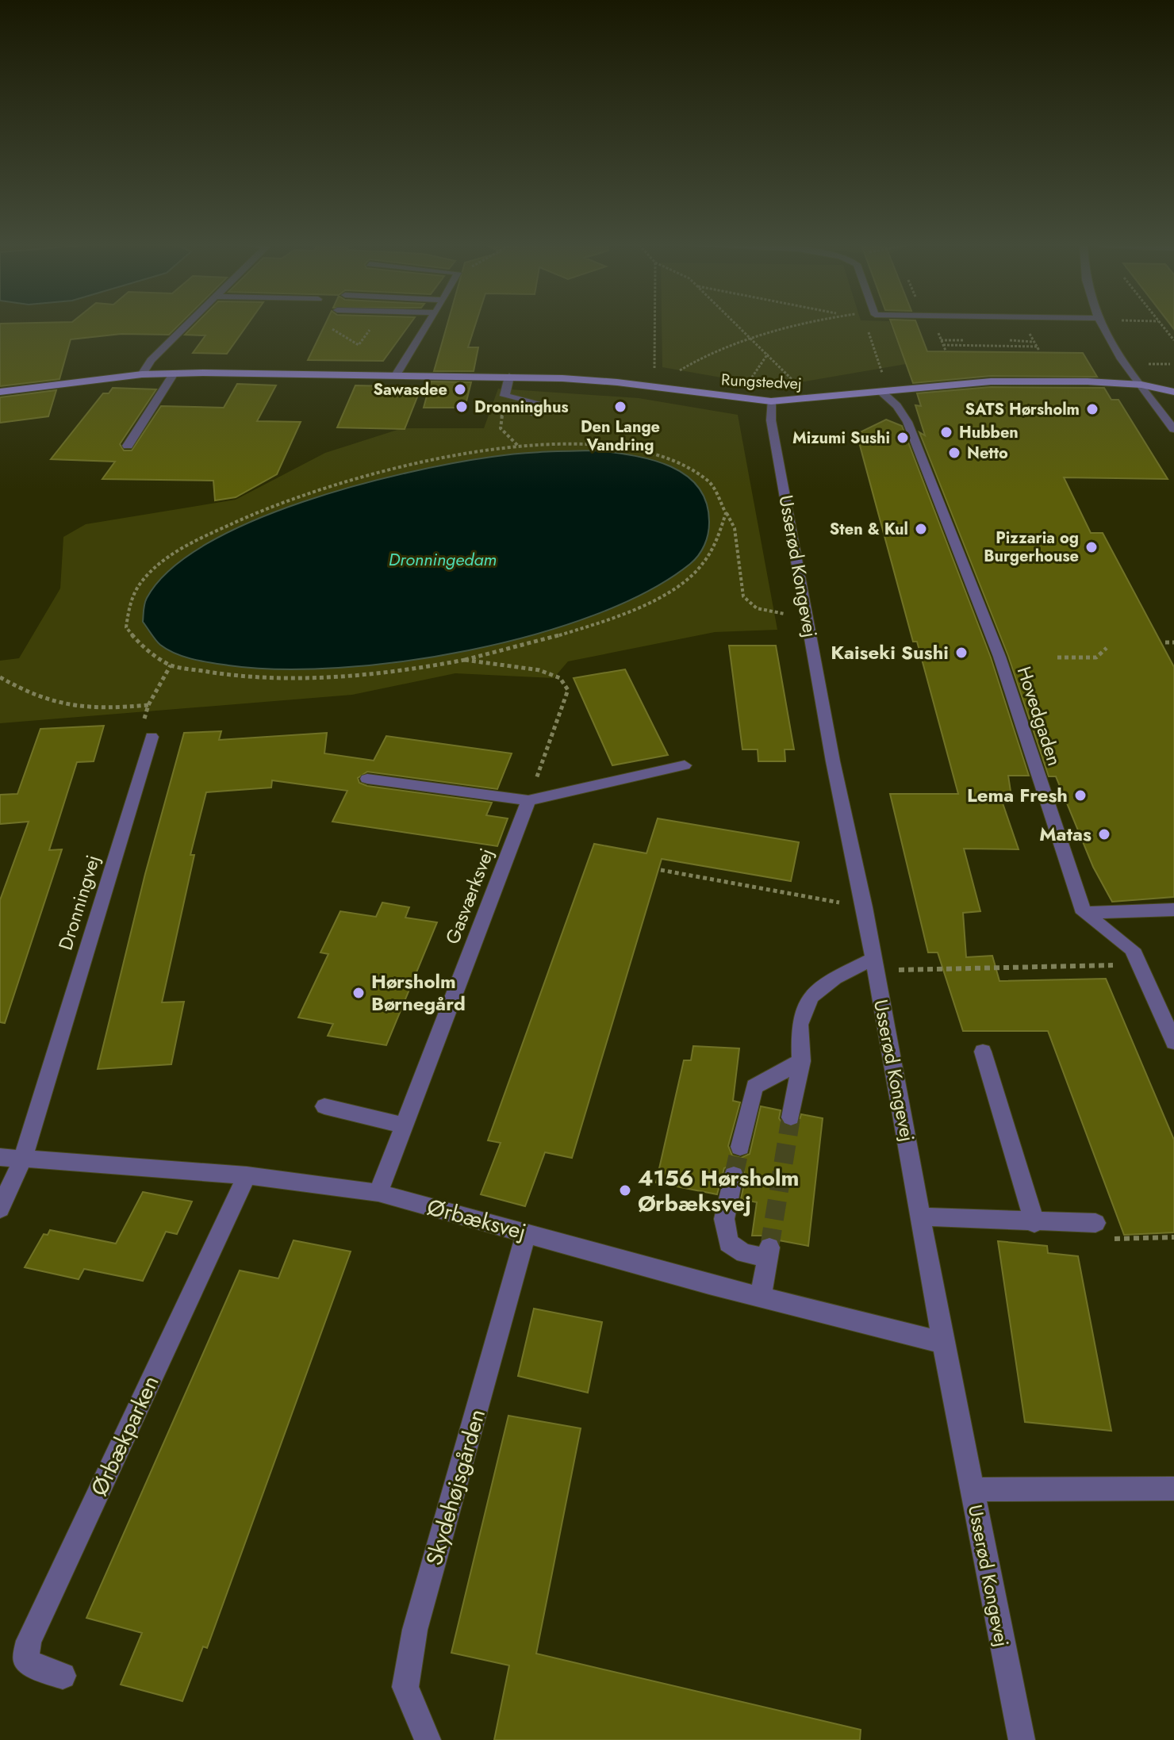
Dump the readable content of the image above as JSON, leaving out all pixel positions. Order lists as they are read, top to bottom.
{
  "streets": {
    "main road": ["Rungstedvej"],
    "street": [
      "Usserød Kongevej",
      "Hovedgaden",
      "Gasværksvej",
      "Dronningvej",
      "Ørbæksvej",
      "Ørbækparken",
      "Skydehøjsgården"
    ]
  },
  "crossings": [
    ["Rungstedvej", "Usserød Kongevej"],
    ["Rungstedvej", "Hovedgaden"],
    ["Usserød Kongevej", "Ørbæksvej"],
    ["Gasværksvej", "Ørbæksvej"],
    ["Dronningvej", "Ørbæksvej"],
    ["Ørbæksvej", "Ørbækparken"],
    ["Ørbæksvej", "Skydehøjsgården"]
  ],
  "water": ["Dronningedam"],
  "places": [
    "Sawasdee",
    "Dronninghus",
    "Den Lange Vandring",
    "SATS Hørsholm",
    "Hubben",
    "Mizumi Sushi",
    "Netto",
    "Sten & Kul",
    "Pizzaria og Burgerhouse",
    "Kaiseki Sushi",
    "Lema Fresh",
    "Matas",
    "Hørsholm Børnegård",
    "4156 Hørsholm Ørbæksvej"
  ]
}
